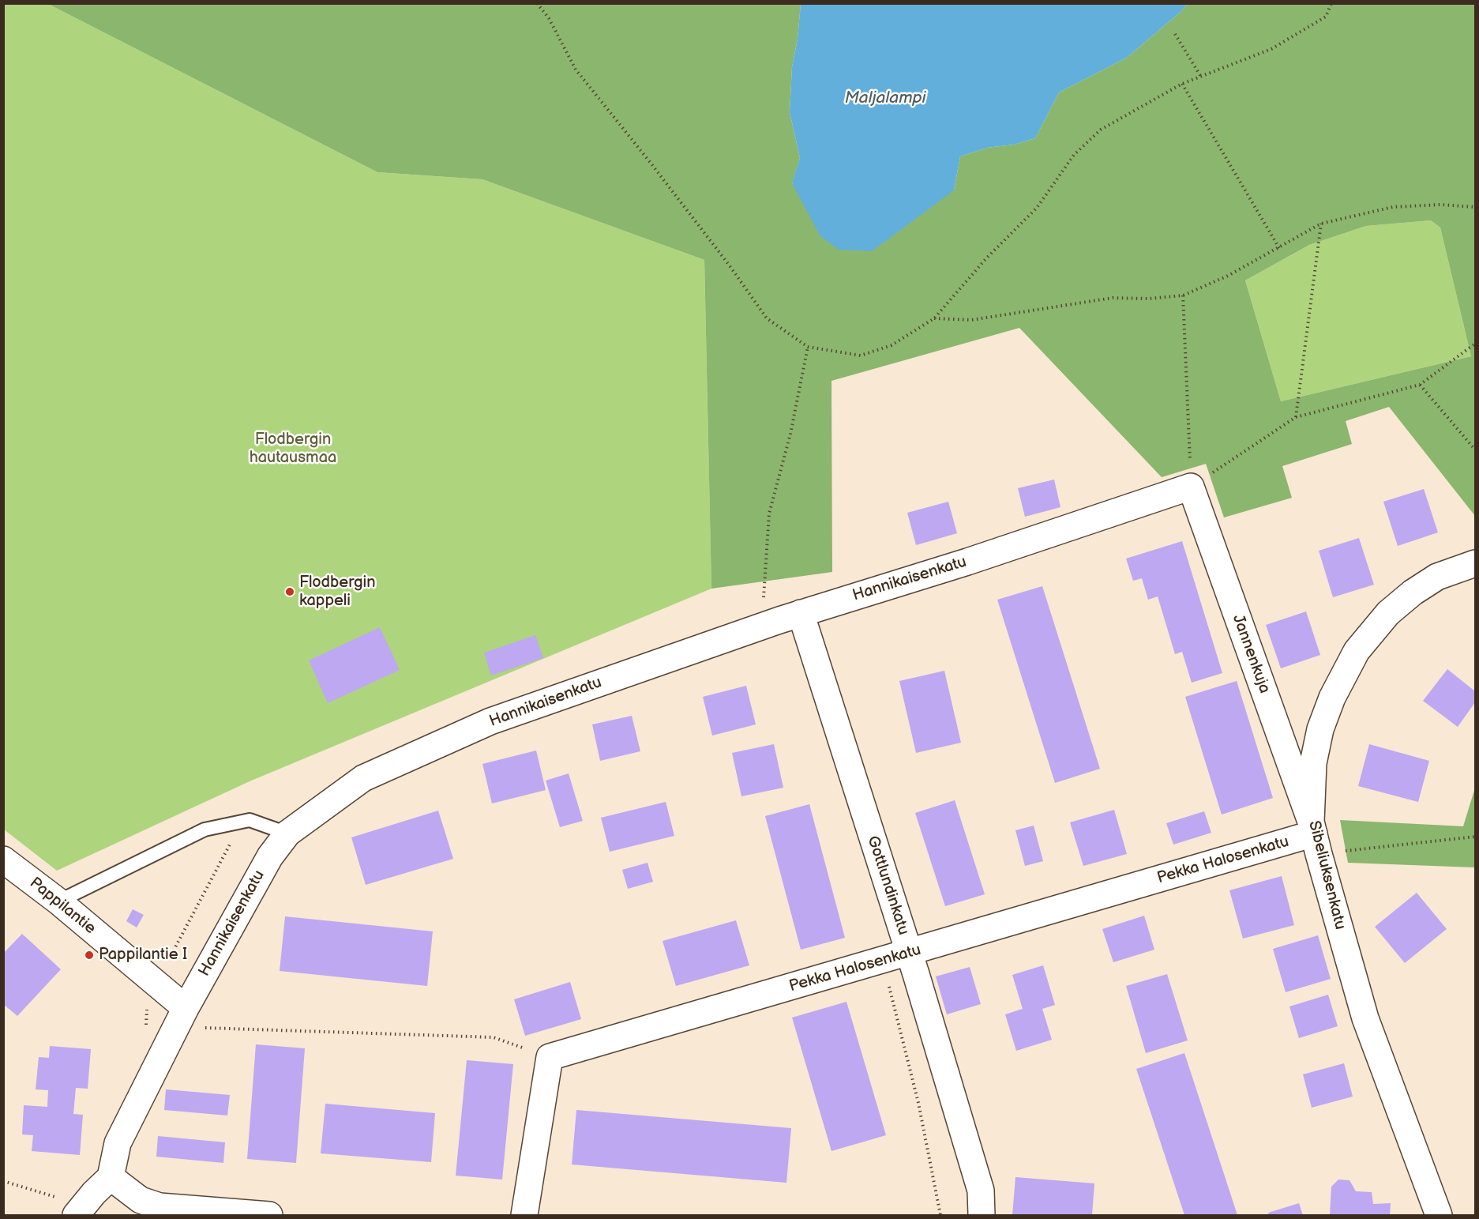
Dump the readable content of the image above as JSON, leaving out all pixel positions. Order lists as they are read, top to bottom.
{
  "streets": {
    "street": [
      "Hannikaisenkatu",
      "Jannenkuja",
      "Pekka Halosenkatu",
      "Sibeliuksenkatu",
      "Gottlundinkatu",
      "Pappilantie"
    ]
  },
  "crossings": [
    ["Hannikaisenkatu", "Jannenkuja"],
    ["Hannikaisenkatu", "Gottlundinkatu"],
    ["Hannikaisenkatu", "Pappilantie"],
    ["Jannenkuja", "Pekka Halosenkatu"],
    ["Jannenkuja", "Sibeliuksenkatu"],
    ["Pekka Halosenkatu", "Sibeliuksenkatu"],
    ["Pekka Halosenkatu", "Gottlundinkatu"]
  ],
  "water": ["Maljalampi"],
  "parks": ["Flodbergin hautausmaa"],
  "places": ["Flodbergin kappeli", "Pappilantie I"]
}
